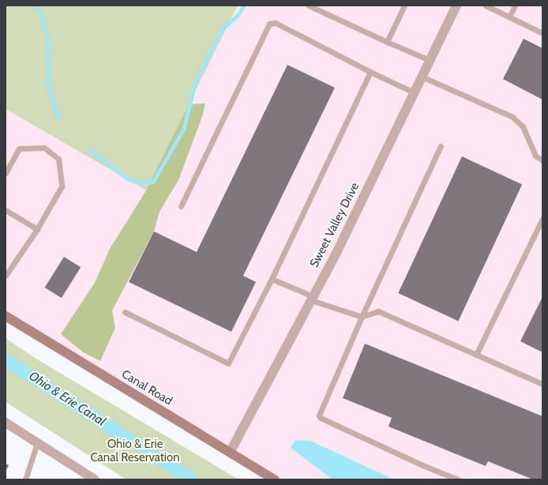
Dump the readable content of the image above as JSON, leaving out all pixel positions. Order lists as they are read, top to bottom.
{
  "streets": {
    "main road": ["Canal Road"],
    "street": ["Sweet Valley Drive"]
  },
  "crossings": [
    ["Sweet Valley Drive", "Canal Road"]
  ],
  "water": ["Ohio & Erie Canal"],
  "parks": ["Ohio & Erie Canal Reservation"]
}
